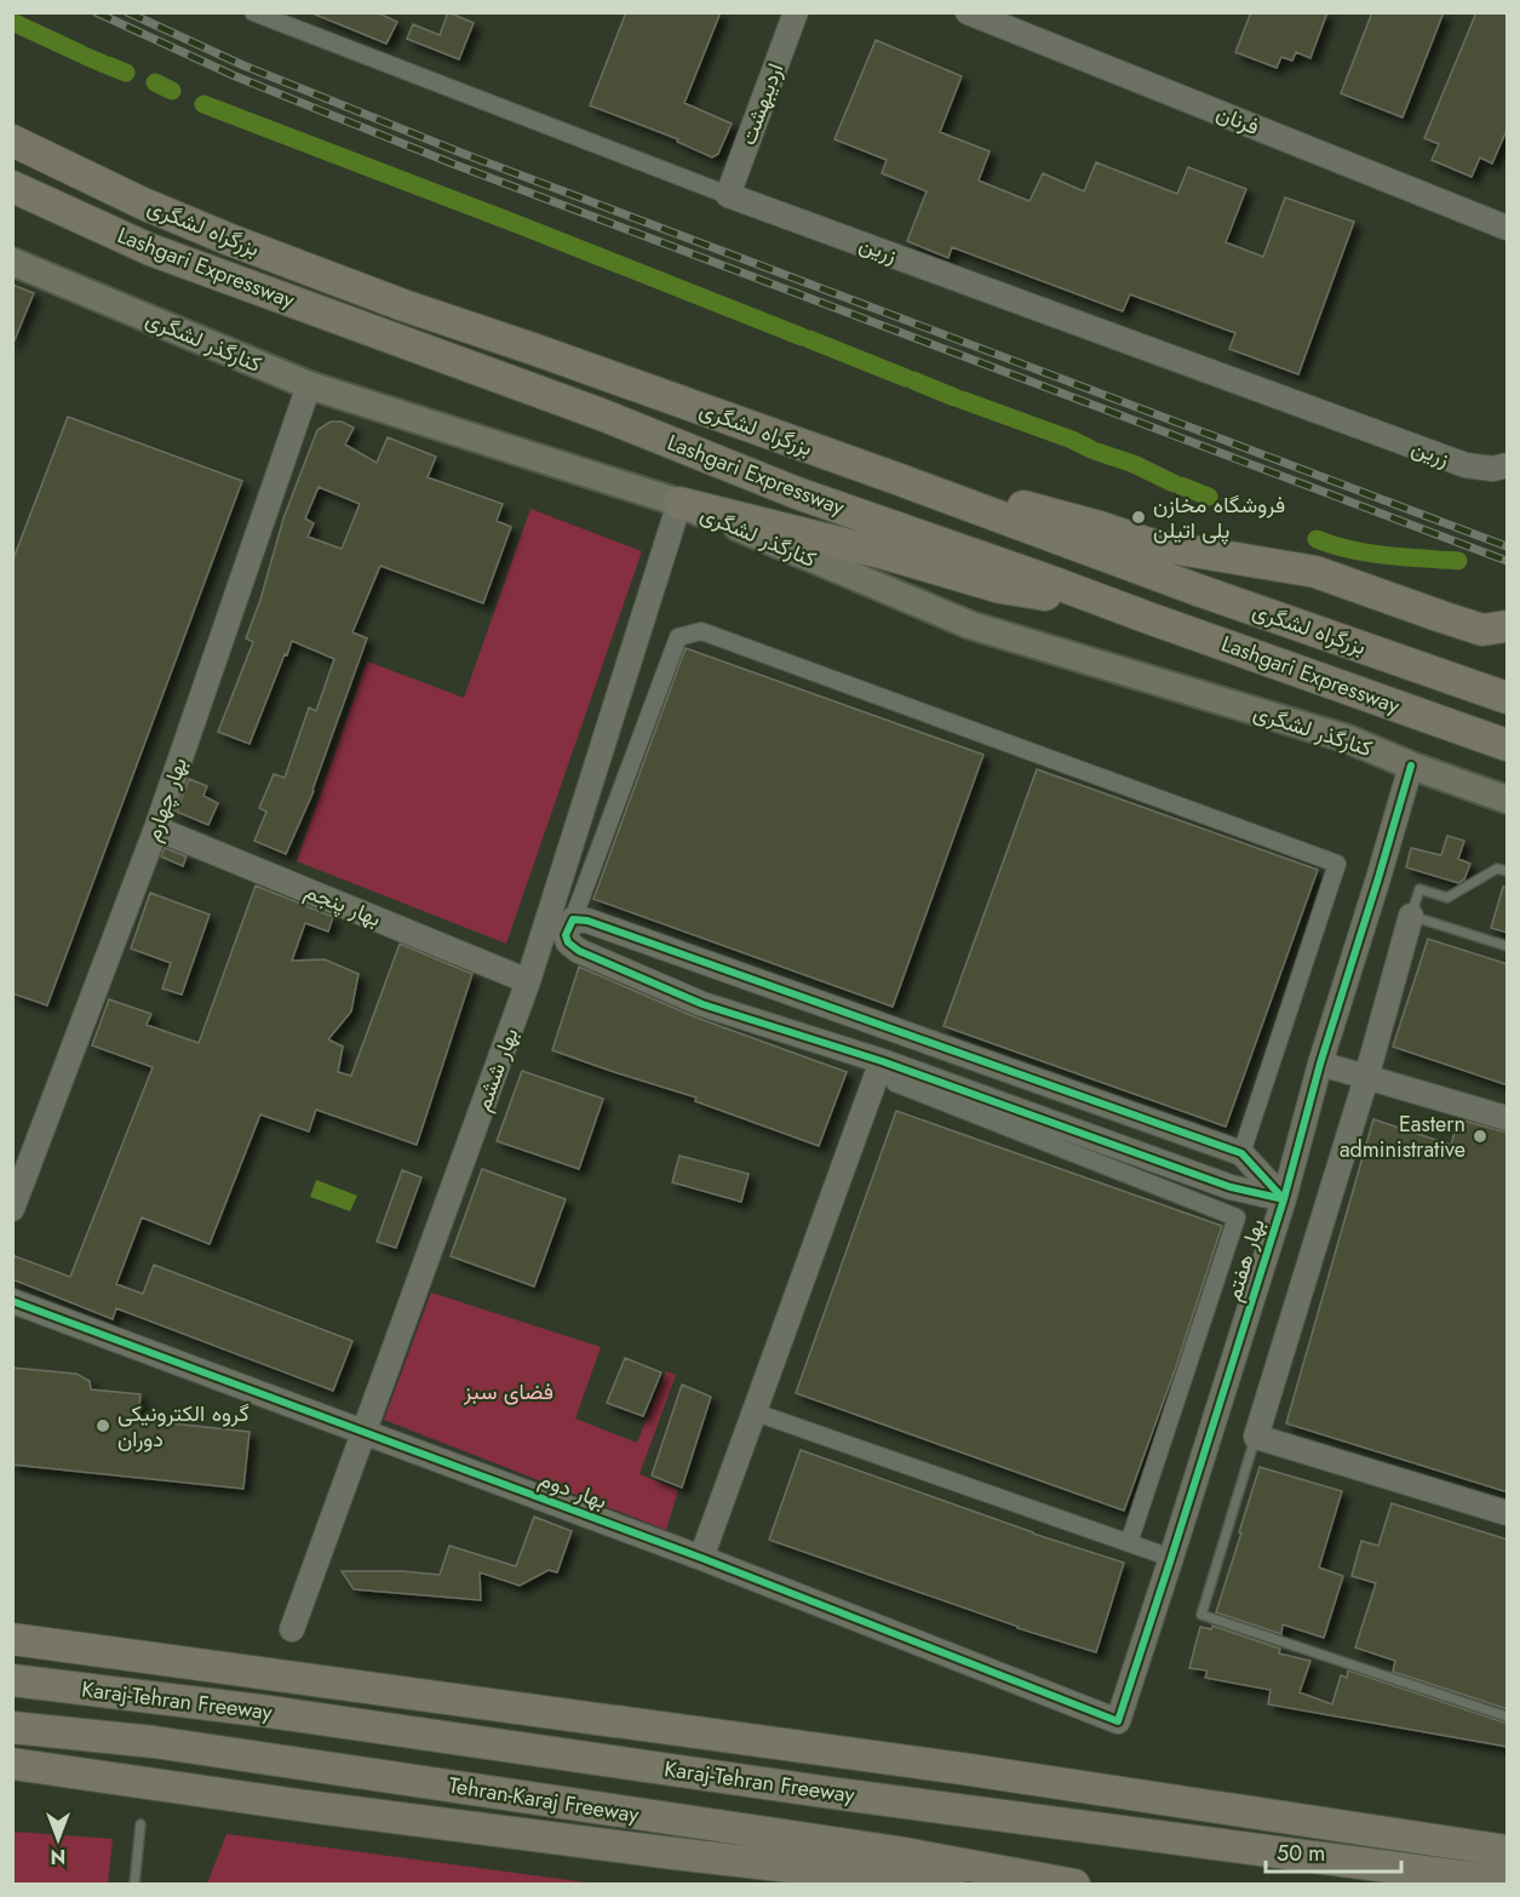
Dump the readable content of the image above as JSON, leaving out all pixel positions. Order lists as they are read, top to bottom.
{
  "streets": {
    "highway": [
      "بزرگراه لشگری",
      "Lashgari Expressway",
      "Karaj-Tehran Freeway",
      "Tehran-Karaj Freeway"
    ],
    "main road": ["کنارگذر لشگری"],
    "street": [
      "اردیبهشت",
      "فرنان",
      "زرین",
      "بهار چهارم",
      "بهار پنجم",
      "بهار ششم",
      "بهار هفتم",
      "بهار دوم"
    ]
  },
  "crossings": [
    ["اردیبهشت", "زرین"],
    ["کنارگذر لشگری", "بهار چهارم"],
    ["کنارگذر لشگری", "بهار ششم"],
    ["کنارگذر لشگری", "بهار هفتم"],
    ["بهار چهارم", "بهار پنجم"],
    ["بهار پنجم", "بهار ششم"],
    ["بهار ششم", "بهار دوم"],
    ["بهار هفتم", "بهار دوم"]
  ],
  "parks": ["فضای سبز"],
  "places": ["فروشگاه مخازن پلی اتیلن", "Eastern administrative", "گروه الکترونیکی دوران"],
  "scale_bar": "50 m",
  "north": "bottom"
}
